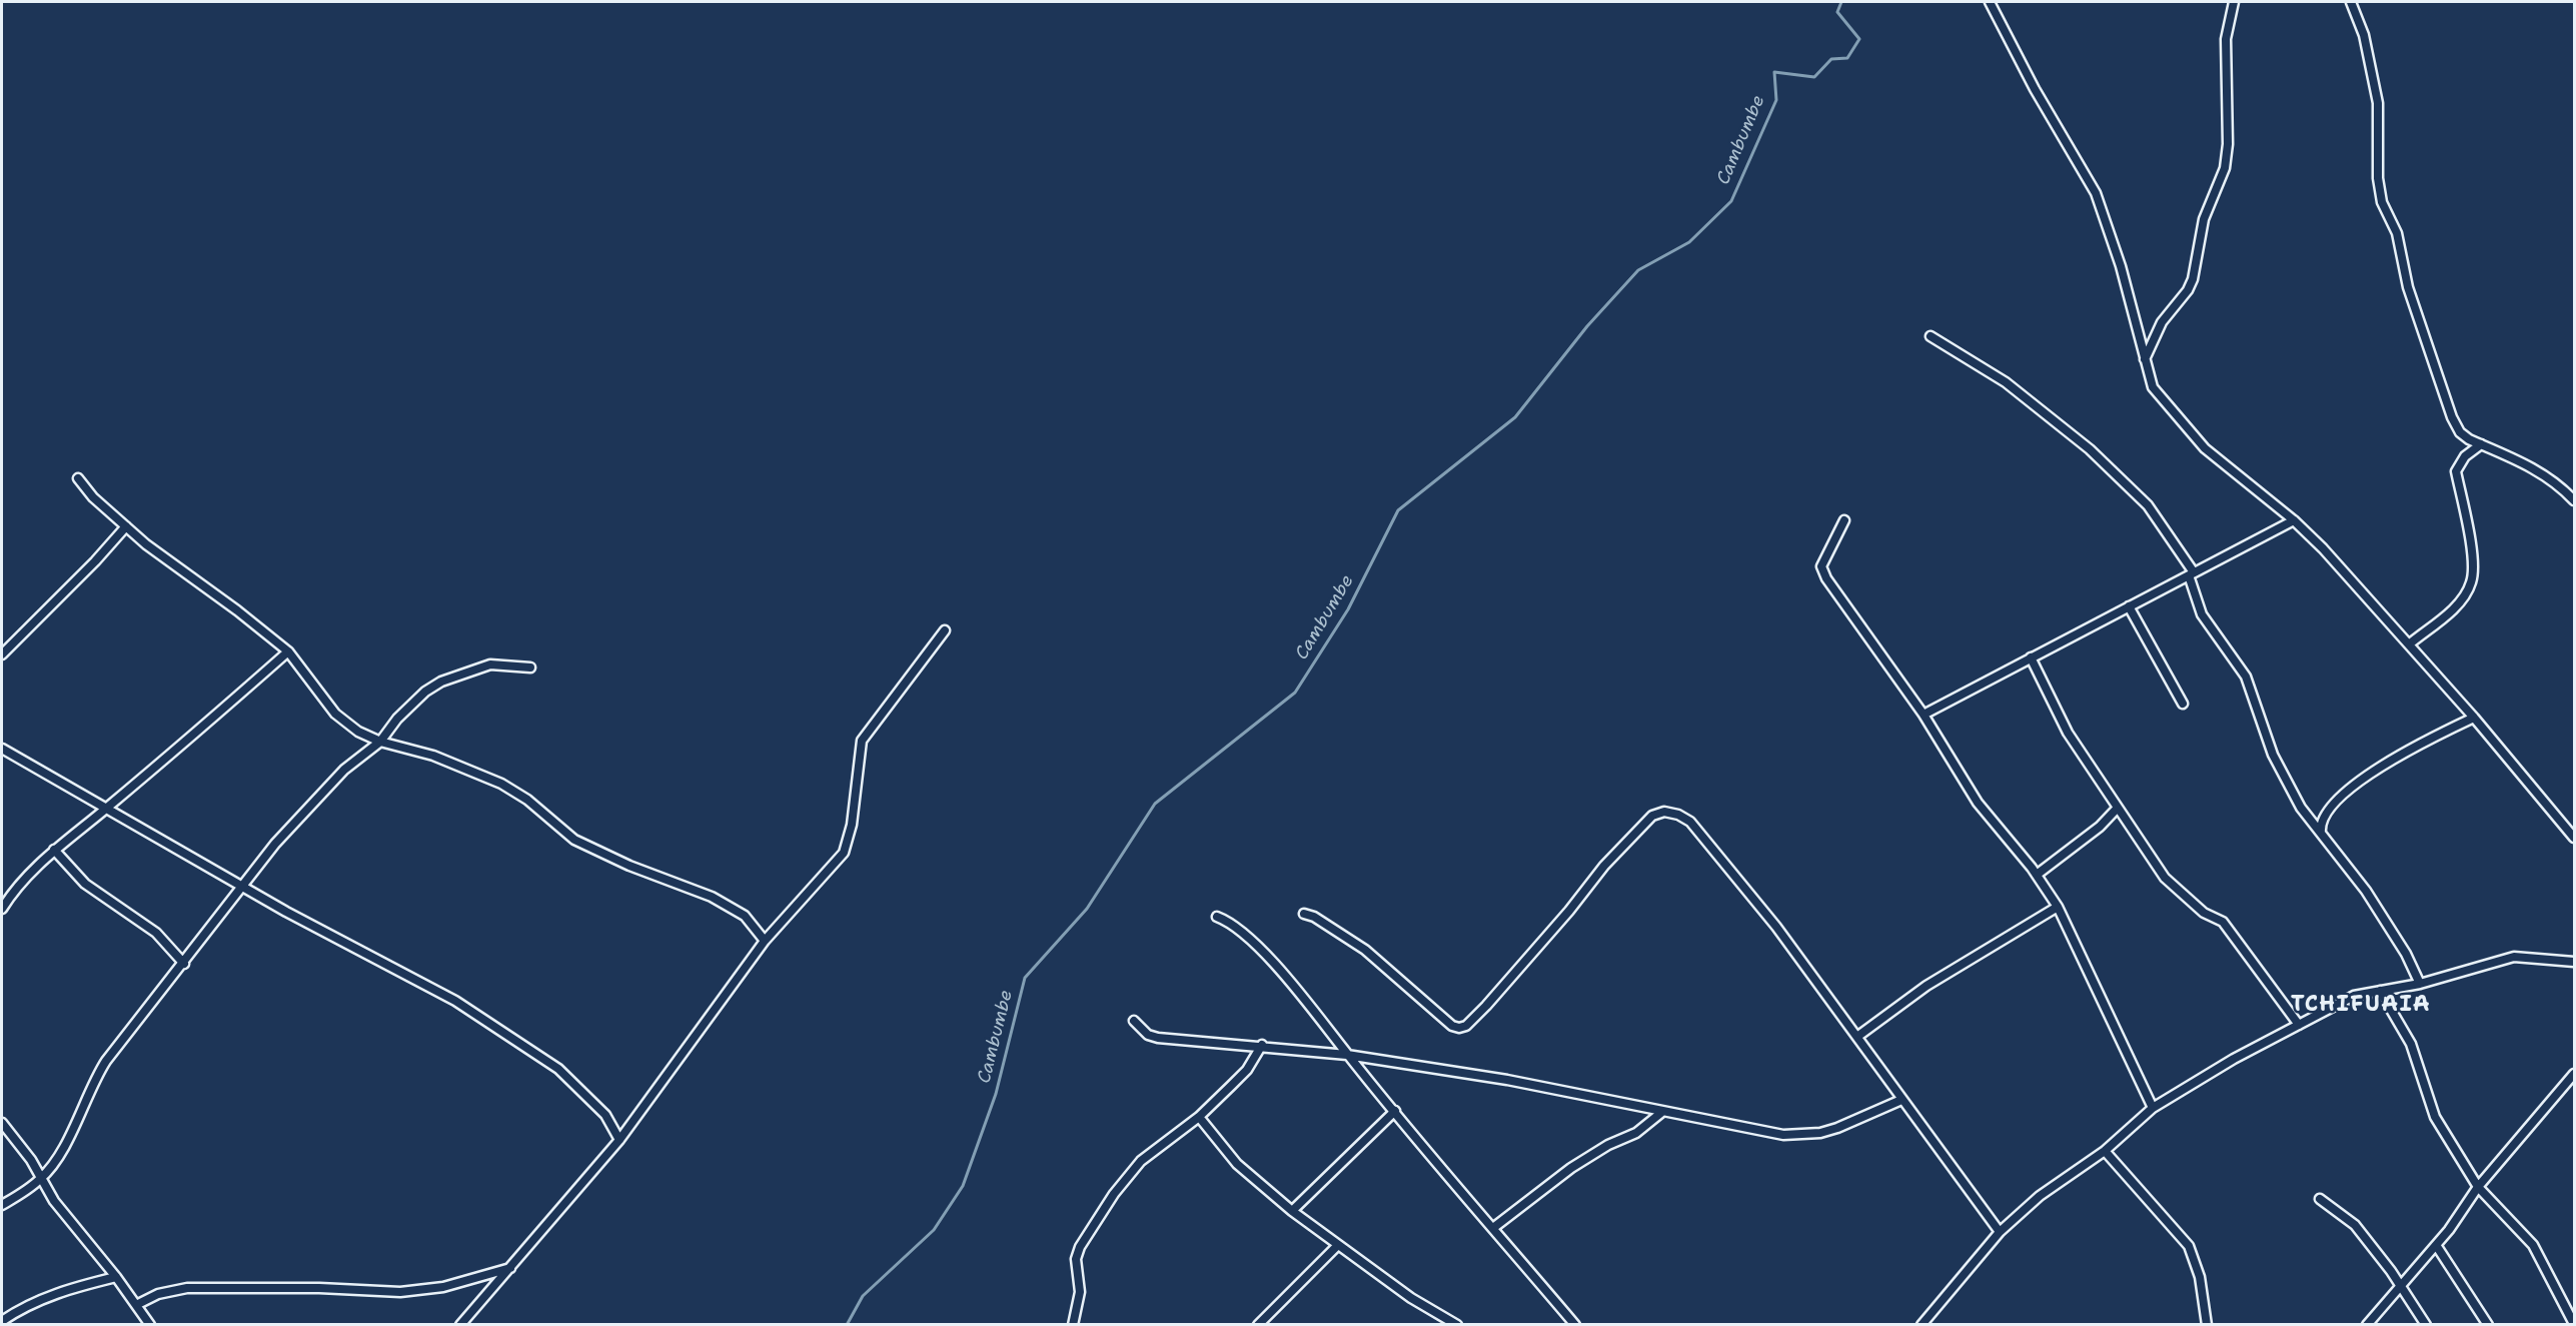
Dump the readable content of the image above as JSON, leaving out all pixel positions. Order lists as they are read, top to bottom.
{
  "districts": ["TCHIFUAIA"],
  "water": ["Cambumbe"]
}
